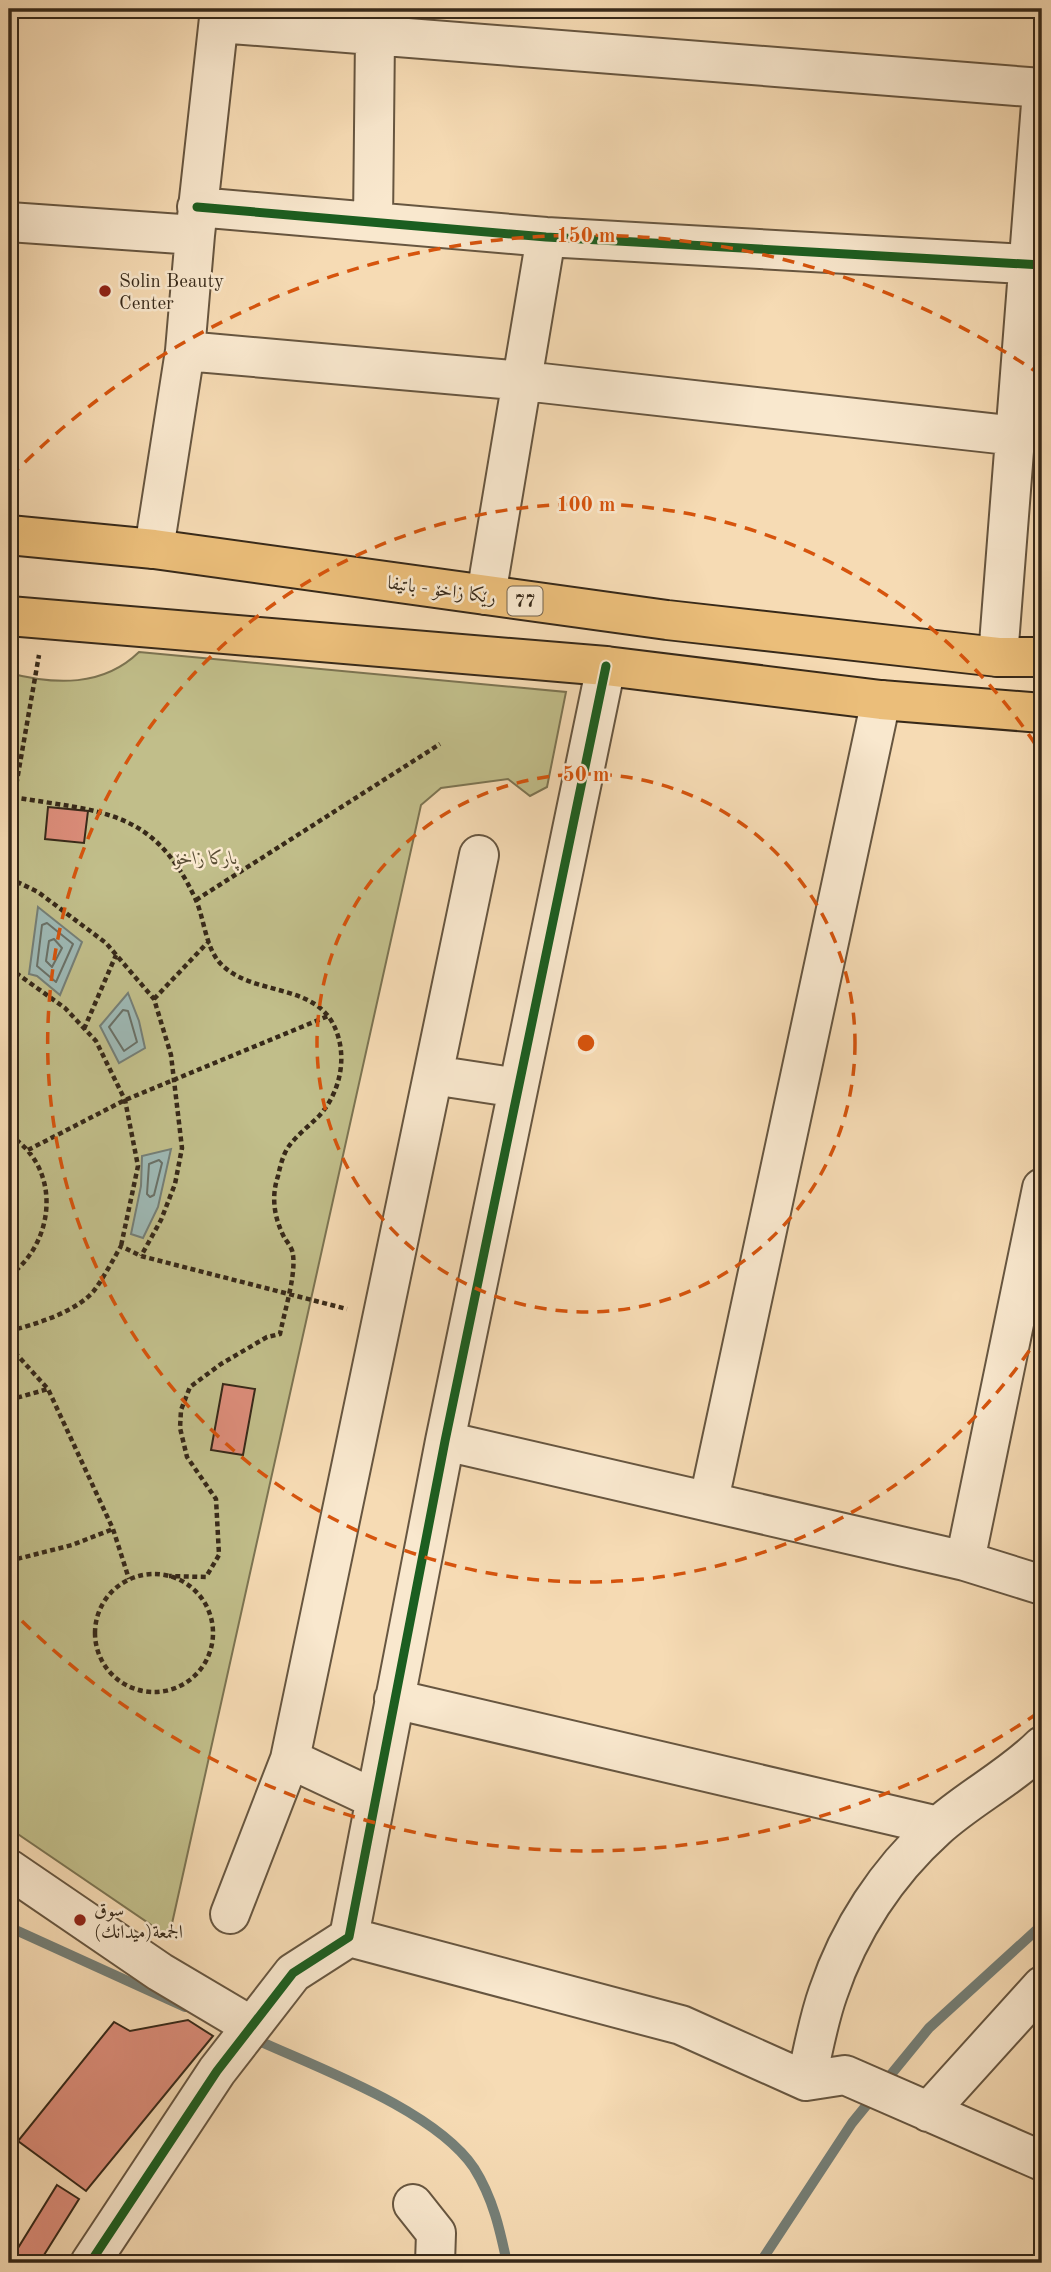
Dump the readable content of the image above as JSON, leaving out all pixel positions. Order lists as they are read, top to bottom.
{
  "streets": {
    "highway": ["رێکا زاخۆ - باتیفا", "77"]
  },
  "parks": ["پارکا زاخۆ"],
  "places": ["Solin Beauty Center", "سوق الجمعة(ميدانك)"],
  "rings": ["150 m", "100 m", "50 m"]
}
